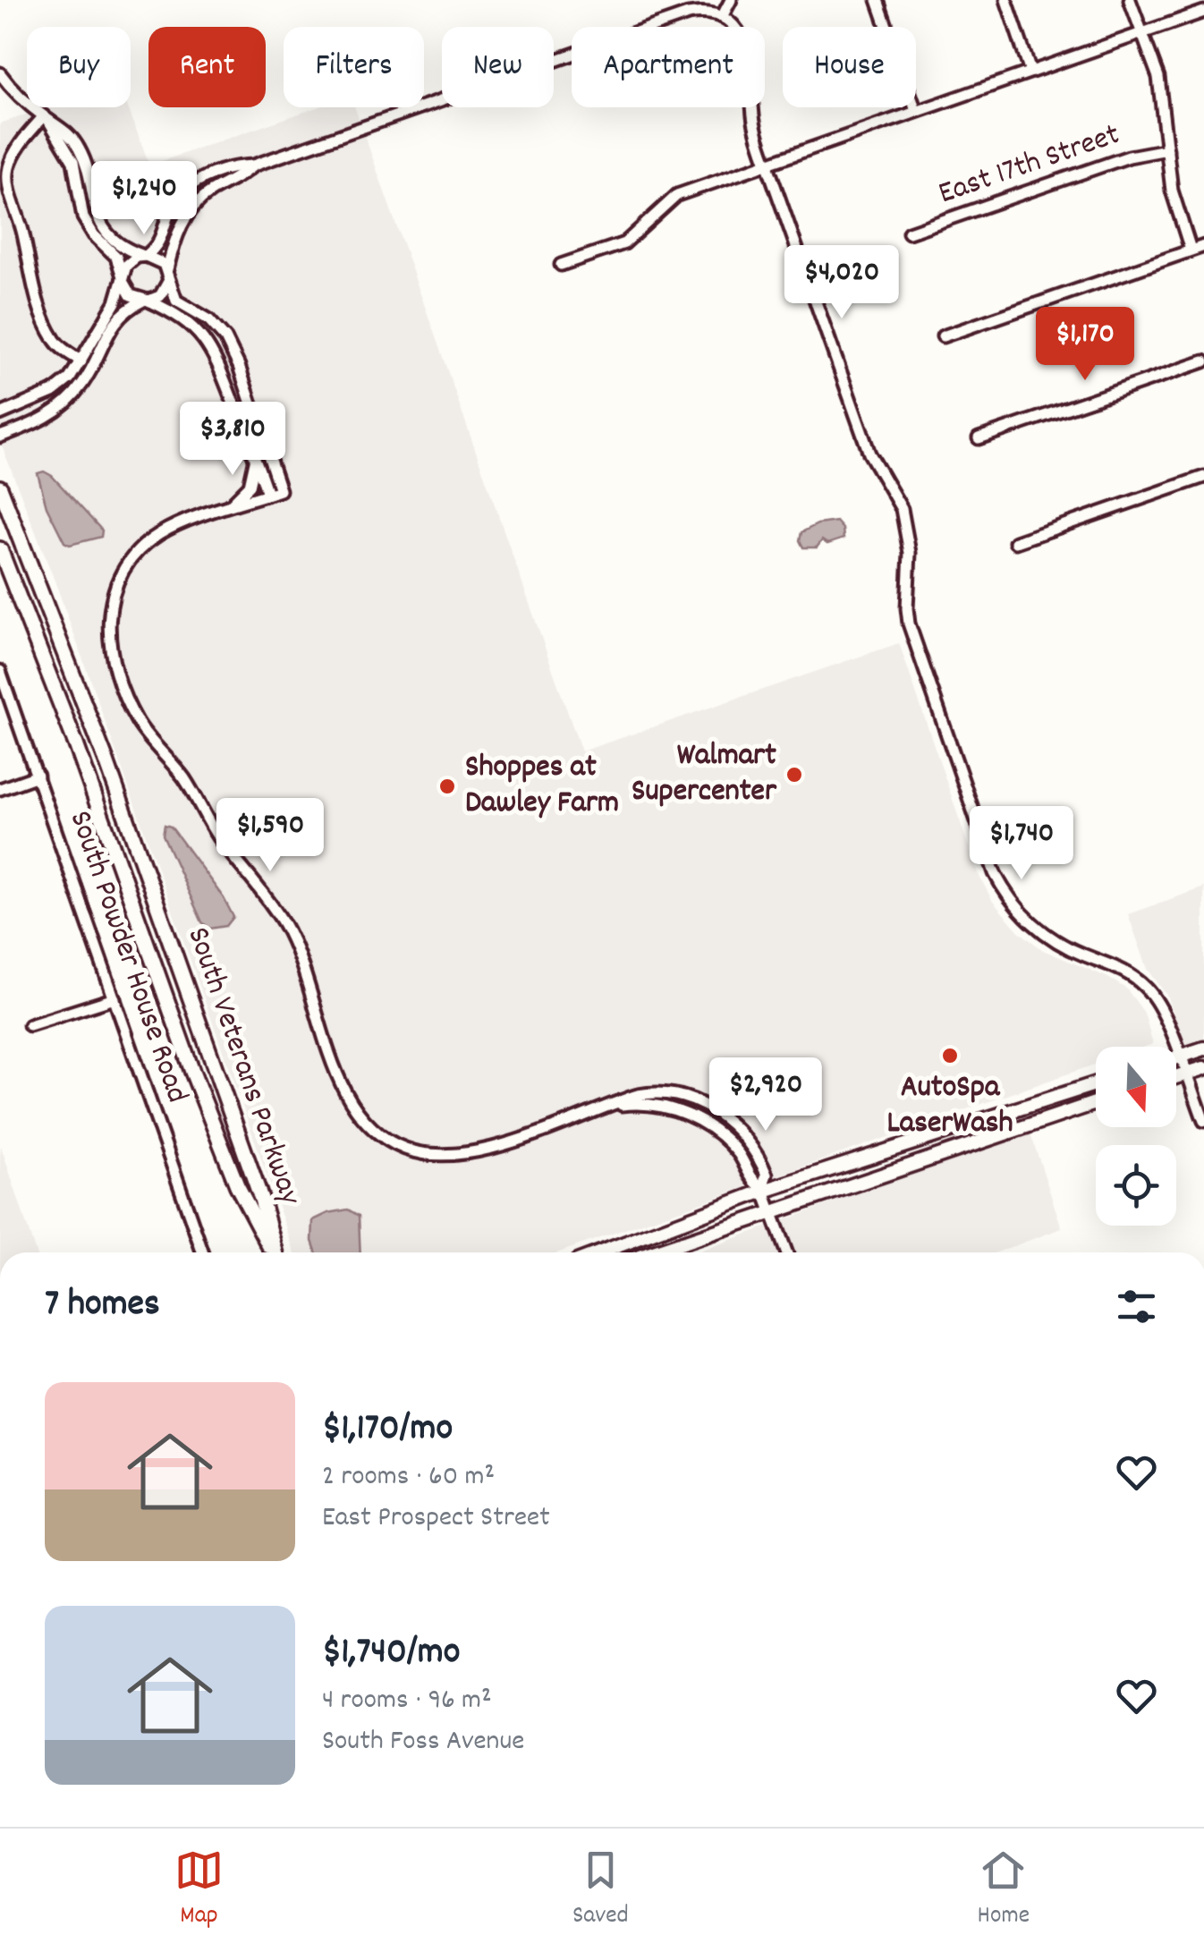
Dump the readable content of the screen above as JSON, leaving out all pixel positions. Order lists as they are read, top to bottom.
{
  "streets": {
    "highway": ["South Veterans Parkway"],
    "street": ["East 17th Street", "South Powder House Road"]
  },
  "places": ["Walmart Supercenter", "Shoppes at Dawley Farm", "AutoSpa LaserWash"],
  "north": "bottom",
  "page": {
    "chip": [
      "Buy",
      "Rent",
      "Filters",
      "New",
      "Apartment",
      "House"
    ],
    "price": [
      "$1,240",
      "$4,020",
      "$1,170",
      "$3,810",
      "$1,590",
      "$1,740",
      "$2,920"
    ],
    "heading": "7 homes",
    "list": [
      {
        "name": "$1,170/mo",
        "note": "2 rooms · 60 m² · East Prospect Street"
      },
      {
        "name": "$1,740/mo",
        "note": "4 rooms · 96 m² · South Foss Avenue"
      }
    ],
    "tabs": ["Map", "Saved", "Home"]
  }
}
